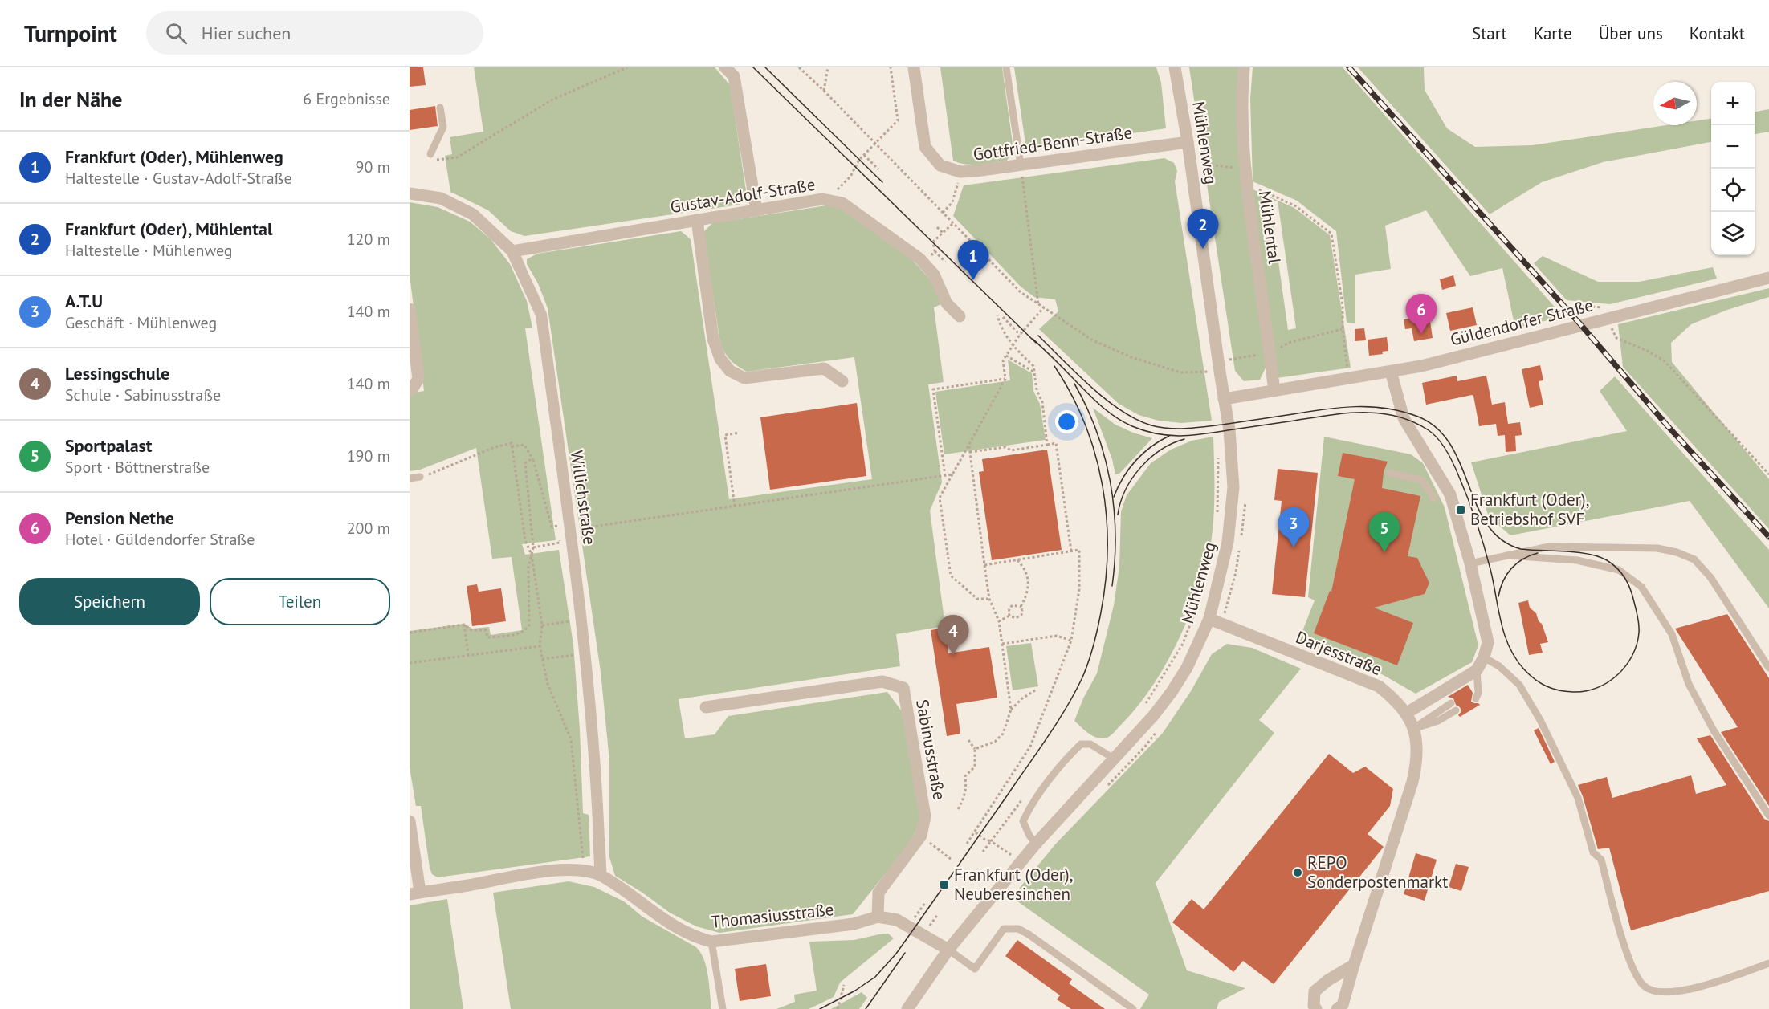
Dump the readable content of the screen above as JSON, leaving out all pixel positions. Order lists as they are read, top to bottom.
{
  "streets": {
    "street": [
      "Mühlenweg",
      "Gottfried-Benn-Straße",
      "Gustav-Adolf-Straße",
      "Mühlental",
      "Güldendorfer Straße",
      "Willichstraße",
      "Darjesstraße",
      "Sabinusstraße",
      "Thomasiusstraße"
    ]
  },
  "crossings": [
    ["Mühlenweg", "Gottfried-Benn-Straße"],
    ["Mühlenweg", "Güldendorfer Straße"],
    ["Mühlenweg", "Darjesstraße"],
    ["Mühlenweg", "Thomasiusstraße"],
    ["Gustav-Adolf-Straße", "Willichstraße"],
    ["Mühlental", "Güldendorfer Straße"],
    ["Willichstraße", "Thomasiusstraße"],
    ["Sabinusstraße", "Thomasiusstraße"]
  ],
  "places": {
    "transit": ["Frankfurt (Oder), Betriebshof SVF", "Frankfurt (Oder), Neuberesinchen"],
    "other": ["REPO Sonderpostenmarkt"]
  },
  "north": "left",
  "page": {
    "header": "Turnpoint",
    "search": "Hier suchen",
    "nav": [
      "Start",
      "Karte",
      "Über uns",
      "Kontakt"
    ],
    "heading": ["In der Nähe", "6 Ergebnisse"],
    "map_buttons": ["+", "−"],
    "list": [
      {
        "mark": "1",
        "name": "Frankfurt (Oder), Mühlenweg",
        "note": "Haltestelle · Gustav-Adolf-Straße",
        "value": "90 m"
      },
      {
        "mark": "2",
        "name": "Frankfurt (Oder), Mühlental",
        "note": "Haltestelle · Mühlenweg",
        "value": "120 m"
      },
      {
        "mark": "3",
        "name": "A.T.U",
        "note": "Geschäft · Mühlenweg",
        "value": "140 m"
      },
      {
        "mark": "4",
        "name": "Lessingschule",
        "note": "Schule · Sabinusstraße",
        "value": "140 m"
      },
      {
        "mark": "5",
        "name": "Sportpalast",
        "note": "Sport · Böttnerstraße",
        "value": "190 m"
      },
      {
        "mark": "6",
        "name": "Pension Nethe",
        "note": "Hotel · Güldendorfer Straße",
        "value": "200 m"
      }
    ],
    "pins": [
      "2",
      "1",
      "6",
      "3",
      "5",
      "4"
    ],
    "buttons": ["Speichern", "Teilen"]
  }
}
